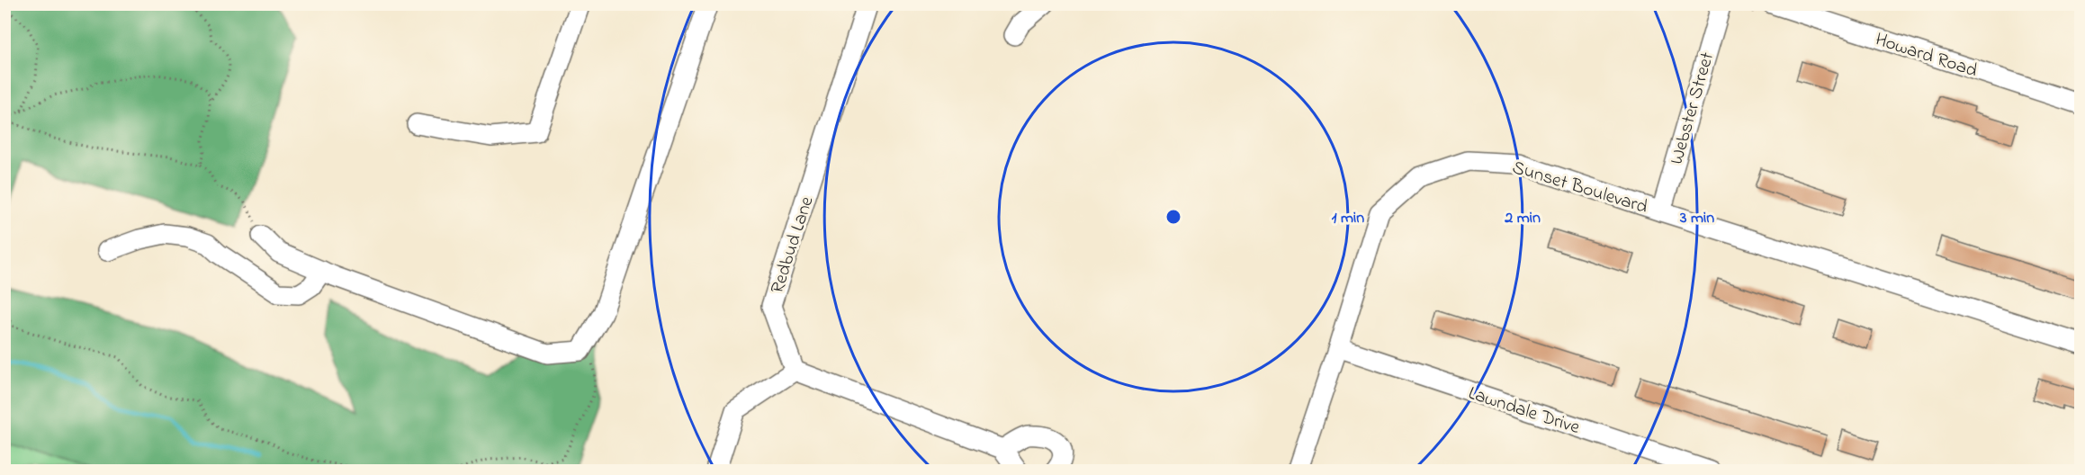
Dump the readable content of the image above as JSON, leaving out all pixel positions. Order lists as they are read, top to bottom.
{
  "streets": {
    "street": [
      "Howard Road",
      "Webster Street",
      "Sunset Boulevard",
      "Redbud Lane",
      "Lawndale Drive"
    ]
  },
  "crossings": [
    ["Webster Street", "Sunset Boulevard"],
    ["Sunset Boulevard", "Lawndale Drive"]
  ],
  "rings": ["1 min", "2 min", "3 min"]
}
